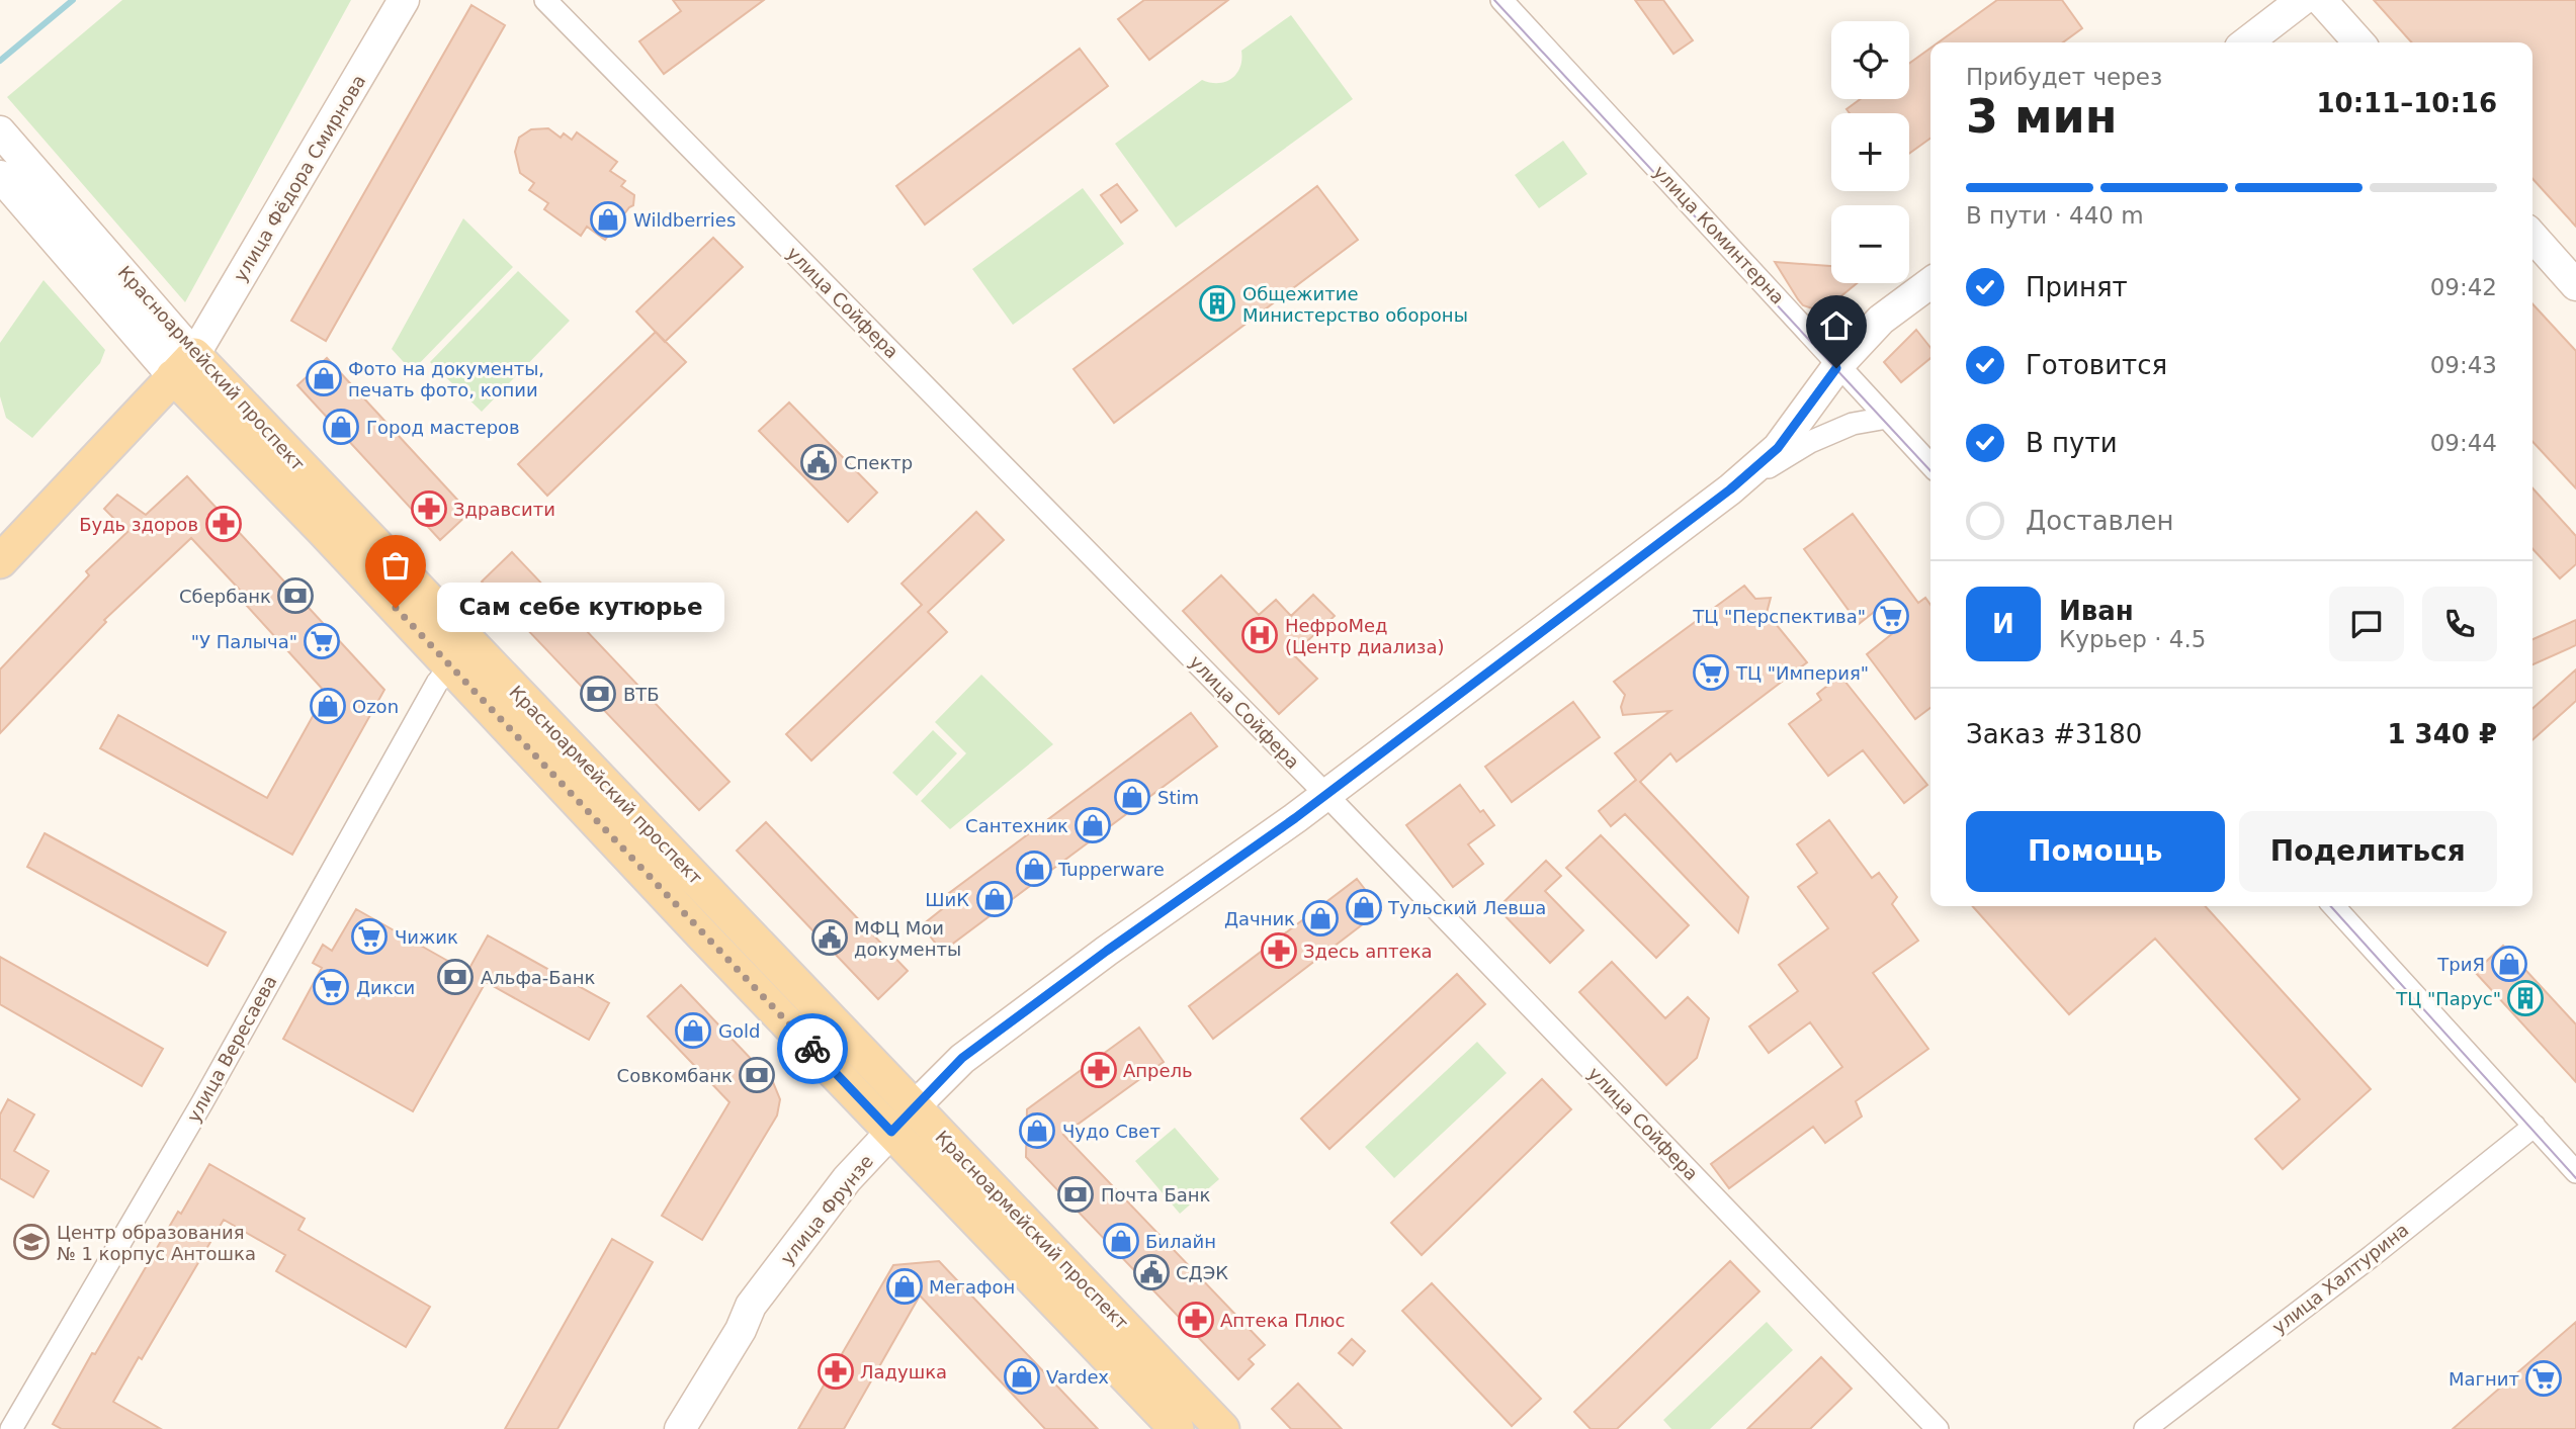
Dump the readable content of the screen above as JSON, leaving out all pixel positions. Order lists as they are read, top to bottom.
{
  "streets": {
    "main road": ["Красноармейский проспект", "улица Фрунзе"],
    "street": [
      "улица Фёдора Смирнова",
      "улица Коминтерна",
      "улица Сойфера",
      "улица Вересаева",
      "улица Халтурина"
    ]
  },
  "crossings": [
    ["улица Фёдора Смирнова", "Красноармейский проспект"],
    ["улица Коминтерна", "улица Фрунзе"],
    ["улица Сойфера", "улица Фрунзе"],
    ["Красноармейский проспект", "улица Вересаева"],
    ["Красноармейский проспект", "улица Фрунзе"]
  ],
  "places": {
    "shop": [
      "Wildberries",
      "Фото на документы, печать фото, копии",
      "Город мастеров",
      "Ozon",
      "Stim",
      "Сантехник",
      "Tupperware",
      "ШиК",
      "Тульский Левша",
      "Дачник",
      "ТриЯ",
      "Gold",
      "Чудо Cвет",
      "Билайн",
      "Мегафон",
      "Vardex"
    ],
    "building": ["Общежитие Министерство обороны", "ТЦ \"Парус\""],
    "public building": ["Спектр", "МФЦ Мои документы", "СДЭК"],
    "pharmacy": [
      "Здравсити",
      "Будь здоров",
      "Здесь аптека",
      "Апрель",
      "Аптека Плюс",
      "Ладушка"
    ],
    "bank": [
      "Сбербанк",
      "ВТБ",
      "Альфа-Банк",
      "Совкомбанк",
      "Почта Банк"
    ],
    "other": ["Сам себе кутюрье"],
    "supermarket": [
      "ТЦ \"Перспектива\"",
      "\"У Палыча\"",
      "ТЦ \"Империя\"",
      "Чижик",
      "Дикси",
      "Магнит"
    ],
    "hospital": ["НефроМед (Центр диализа)"],
    "school or university": ["Центр образования № 1 корпус Антошка"]
  },
  "page": {
    "map_buttons": ["+", "−"],
    "heading": ["3 мин", "Прибудет через", "10:11–10:16"],
    "panel": [
      "Иван",
      "Курьер · 4.5",
      "Заказ #3180",
      "1 340 ₽"
    ],
    "bar": "В пути · 440 m",
    "list": [
      ["Принят", "09:42"],
      ["Готовится", "09:43"],
      ["В пути", "09:44"],
      "Доставлен"
    ],
    "bubble": "Сам себе кутюрье",
    "round": "И",
    "buttons": ["Помощь", "Поделиться"]
  }
}
